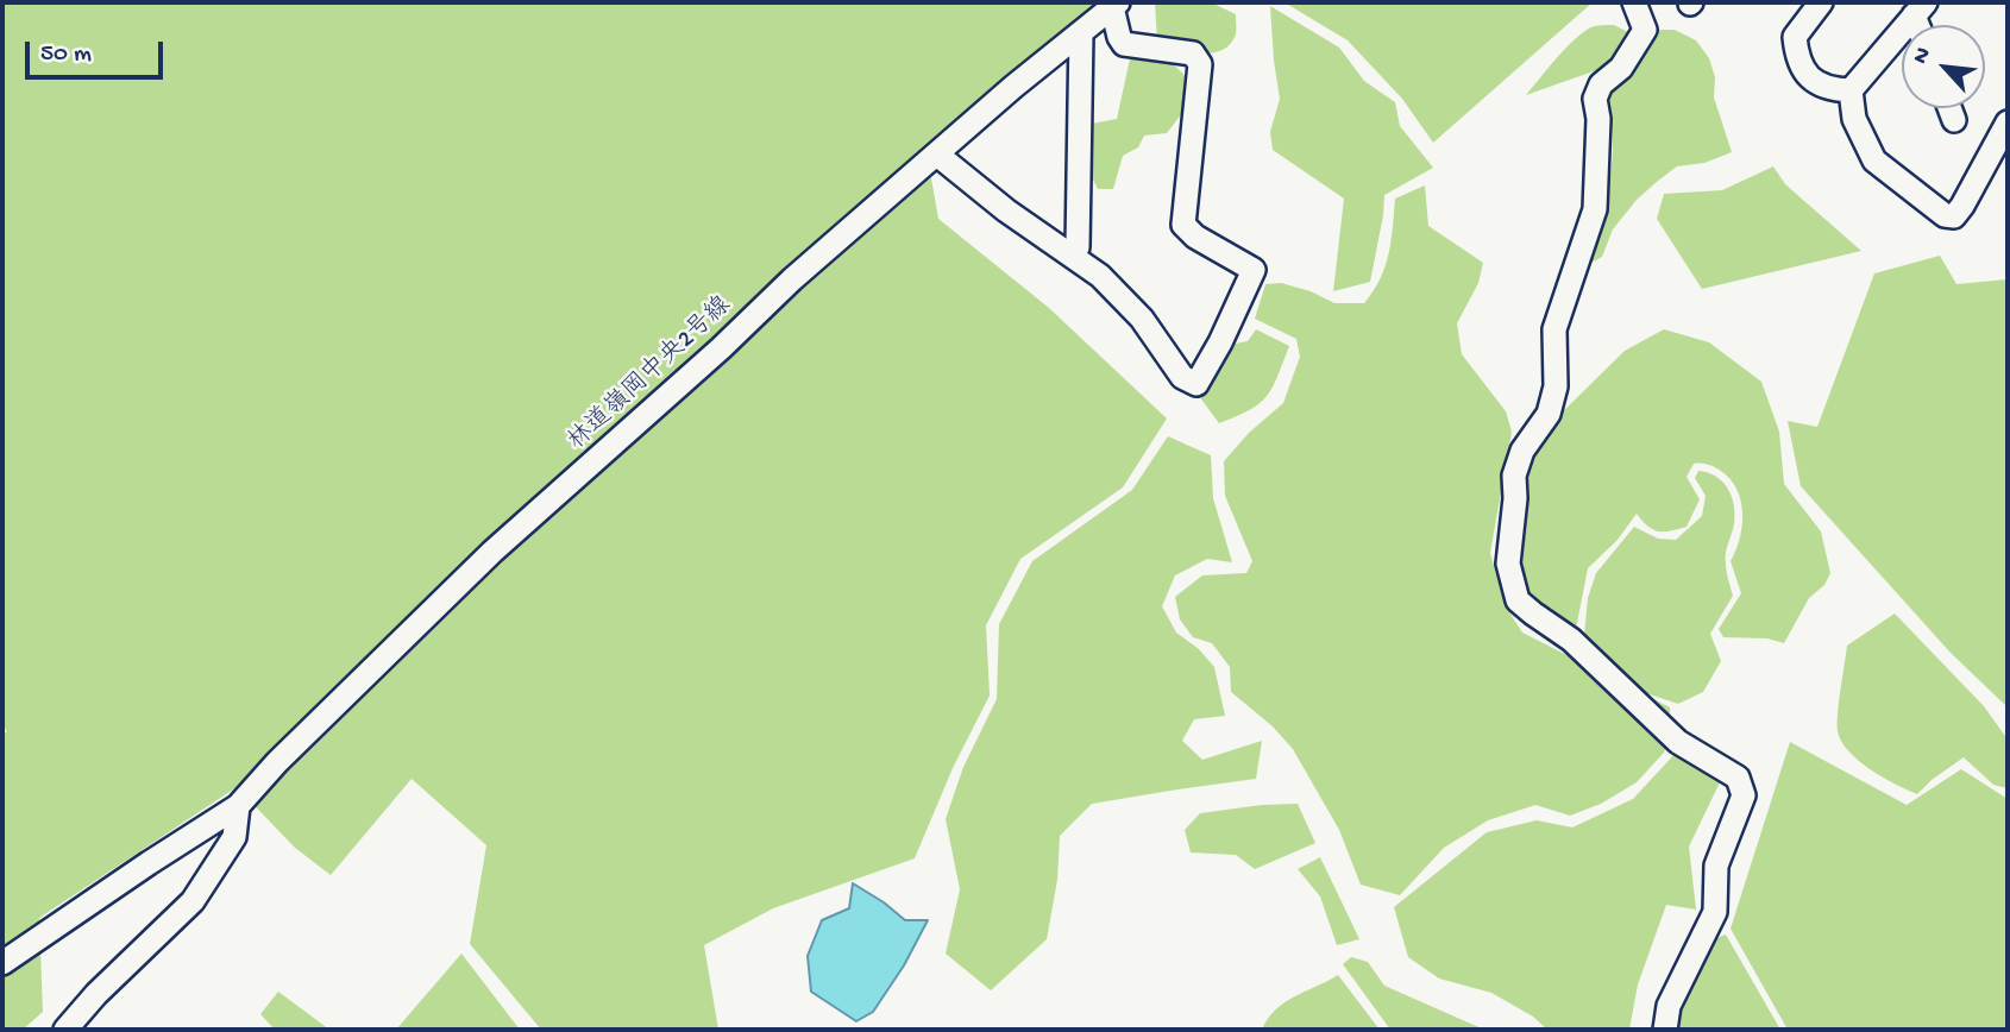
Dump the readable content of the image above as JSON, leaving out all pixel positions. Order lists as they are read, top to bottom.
{
  "streets": {
    "street": ["林道嶺岡中央2号線"]
  },
  "scale_bar": "50 m",
  "north": "top left"
}
